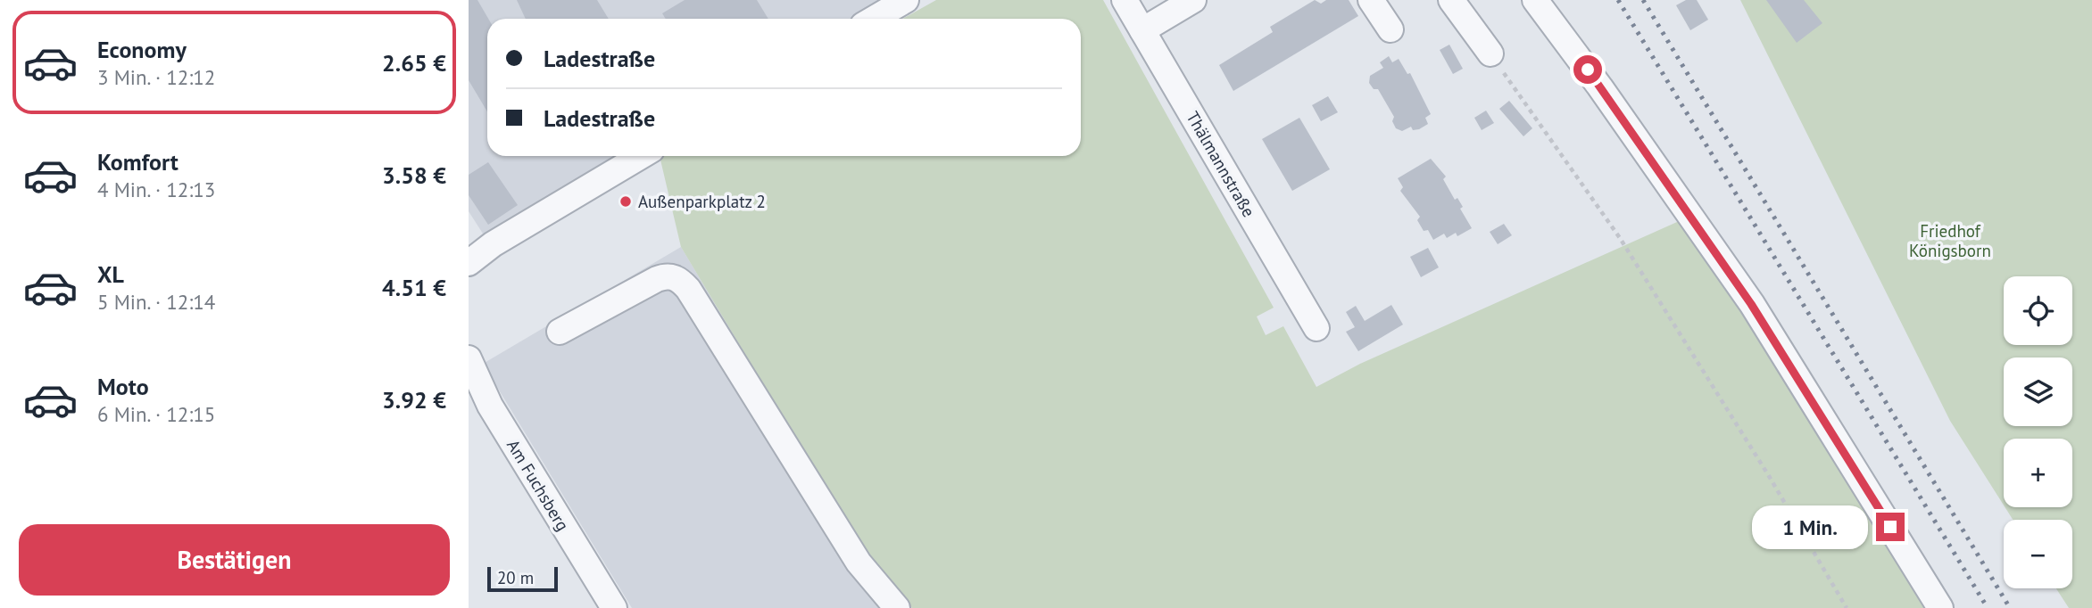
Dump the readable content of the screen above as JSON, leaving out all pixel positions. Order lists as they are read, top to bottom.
{
  "streets": {
    "street": ["Thälmannstraße", "Am Fuchsberg"]
  },
  "parks": ["Friedhof Königsborn"],
  "places": ["Außenparkplatz 2"],
  "scale_bar": "20 m",
  "page": {
    "list": [
      {
        "name": "Economy",
        "note": "3 Min. · 12:12",
        "value": "2.65 €"
      },
      {
        "name": "Komfort",
        "note": "4 Min. · 12:13",
        "value": "3.58 €"
      },
      {
        "name": "XL",
        "note": "5 Min. · 12:14",
        "value": "4.51 €"
      },
      {
        "name": "Moto",
        "note": "6 Min. · 12:15",
        "value": "3.92 €"
      }
    ],
    "banner": ["Ladestraße", "Ladestraße"],
    "map_buttons": ["+", "−"],
    "bubble": "1 Min.",
    "buttons": "Bestätigen",
    "scale": "20 m"
  }
}
